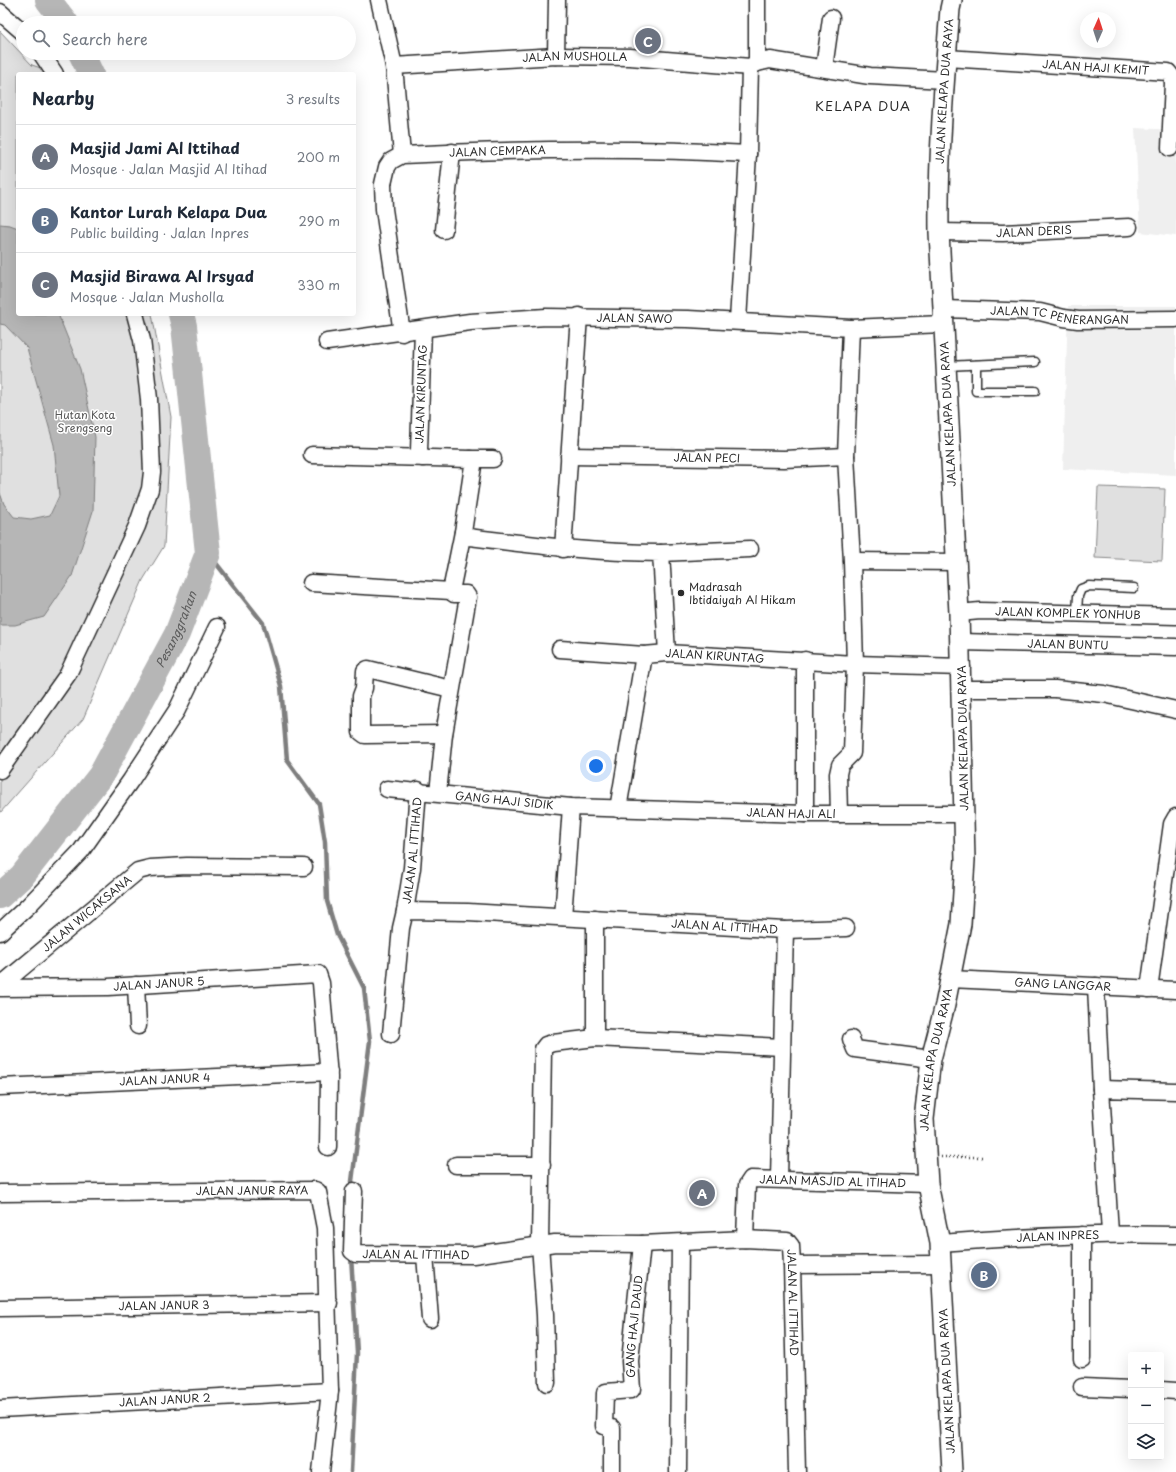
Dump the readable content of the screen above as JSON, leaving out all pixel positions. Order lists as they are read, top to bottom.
{
  "streets": {
    "street": [
      "JALAN MUSHOLLA",
      "JALAN HAJI KEMIT",
      "JALAN KELAPA DUA RAYA",
      "JALAN CEMPAKA",
      "JALAN DERIS",
      "JALAN TC PENERANGAN",
      "JALAN SAWO",
      "JALAN KIRUNTAG",
      "JALAN PECI",
      "JALAN KOMPLEK YONHUB",
      "JALAN BUNTU",
      "GANG HAJI SIDIK",
      "JALAN HAJI ALI",
      "JALAN AL ITTIHAD",
      "JALAN WICAKSANA",
      "JALAN JANUR 5",
      "GANG LANGGAR",
      "JALAN JANUR 4",
      "JALAN MASJID AL ITIHAD",
      "JALAN JANUR RAYA",
      "JALAN INPRES",
      "JALAN JANUR 3",
      "GANG HAJI DAUD",
      "JALAN JANUR 2"
    ]
  },
  "crossings": [
    ["JALAN MUSHOLLA", "JALAN KELAPA DUA RAYA"],
    ["JALAN HAJI KEMIT", "JALAN KELAPA DUA RAYA"],
    ["JALAN KELAPA DUA RAYA", "JALAN DERIS"],
    ["JALAN KELAPA DUA RAYA", "JALAN TC PENERANGAN"],
    ["JALAN KELAPA DUA RAYA", "JALAN SAWO"],
    ["JALAN KELAPA DUA RAYA", "JALAN KIRUNTAG"],
    ["JALAN KELAPA DUA RAYA", "JALAN KOMPLEK YONHUB"],
    ["JALAN KELAPA DUA RAYA", "JALAN BUNTU"],
    ["JALAN KELAPA DUA RAYA", "JALAN HAJI ALI"],
    ["JALAN KELAPA DUA RAYA", "GANG LANGGAR"],
    ["JALAN KELAPA DUA RAYA", "JALAN MASJID AL ITIHAD"],
    ["JALAN KELAPA DUA RAYA", "JALAN INPRES"],
    ["JALAN TC PENERANGAN", "JALAN SAWO"],
    ["JALAN SAWO", "JALAN KIRUNTAG"],
    ["GANG HAJI SIDIK", "JALAN HAJI ALI"],
    ["GANG HAJI SIDIK", "JALAN AL ITTIHAD"],
    ["JALAN AL ITTIHAD", "JALAN MASJID AL ITIHAD"],
    ["JALAN AL ITTIHAD", "GANG HAJI DAUD"],
    ["JALAN WICAKSANA", "JALAN JANUR 5"],
    ["JALAN JANUR 5", "JALAN JANUR 4"],
    ["JALAN JANUR RAYA", "JALAN JANUR 3"],
    ["JALAN JANUR RAYA", "JALAN JANUR 2"]
  ],
  "districts": ["KELAPA DUA"],
  "water": ["Pesanggrahan"],
  "parks": ["Hutan Kota Srengseng"],
  "places": ["Madrasah Ibtidaiyah Al Hikam"],
  "north": "top",
  "page": {
    "search": "Search here",
    "pins": ["C", "A", "B"],
    "heading": ["Nearby", "3 results"],
    "list": [
      {
        "mark": "A",
        "name": "Masjid Jami Al Ittihad",
        "note": "Mosque · Jalan Masjid Al Itihad",
        "value": "200 m"
      },
      {
        "mark": "B",
        "name": "Kantor Lurah Kelapa Dua",
        "note": "Public building · Jalan Inpres",
        "value": "290 m"
      },
      {
        "mark": "C",
        "name": "Masjid Birawa Al Irsyad",
        "note": "Mosque · Jalan Musholla",
        "value": "330 m"
      }
    ],
    "map_buttons": ["+", "−"]
  }
}
